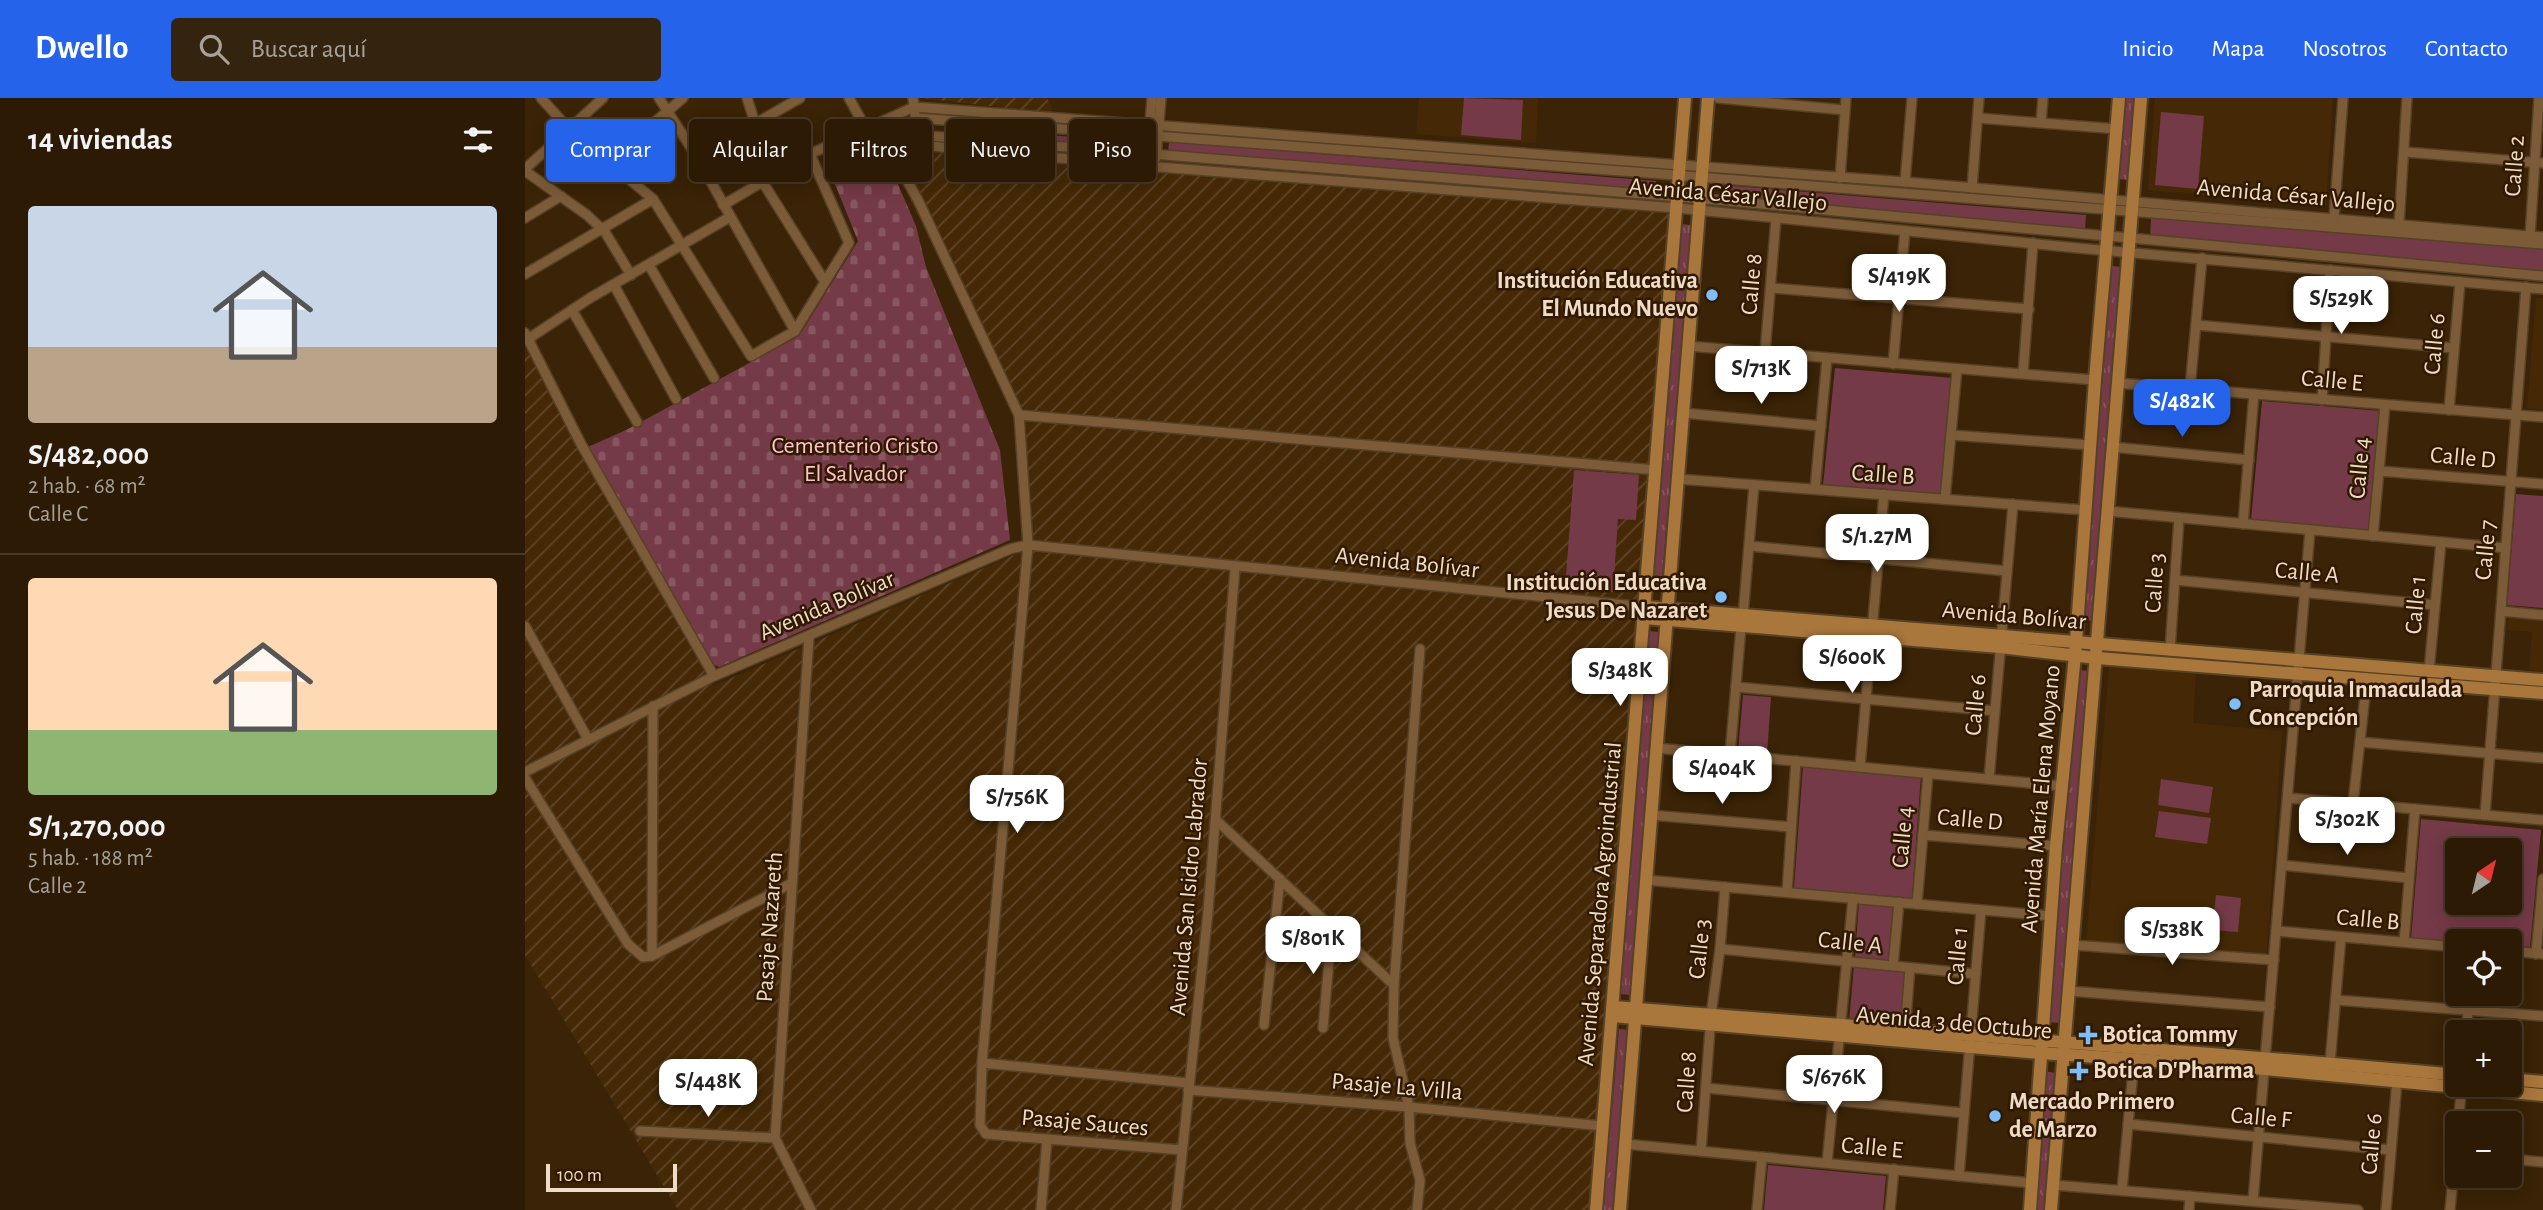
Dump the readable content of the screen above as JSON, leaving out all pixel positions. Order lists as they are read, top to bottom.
{
  "streets": {
    "street": [
      "Calle 2",
      "Avenida César Vallejo",
      "Calle 8",
      "Calle 6",
      "Calle E",
      "Calle D",
      "Calle 4",
      "Calle B",
      "Calle 7",
      "Avenida Bolívar",
      "Calle A",
      "Calle 3",
      "Calle 1",
      "Avenida María Elena Moyano",
      "Avenida San Isidro Labrador",
      "Avenida Separadora Agroindustrial",
      "Pasaje Nazareth",
      "Avenida 3 de Octubre",
      "Pasaje La Villa",
      "Calle F",
      "Pasaje Sauces"
    ]
  },
  "crossings": [
    ["Calle 2", "Avenida César Vallejo"],
    ["Avenida César Vallejo", "Calle 8"],
    ["Avenida César Vallejo", "Calle 6"],
    ["Avenida César Vallejo", "Calle 7"],
    ["Avenida César Vallejo", "Avenida María Elena Moyano"],
    ["Avenida César Vallejo", "Avenida Separadora Agroindustrial"],
    ["Calle 8", "Calle E"],
    ["Calle 8", "Calle 3"],
    ["Calle 8", "Avenida 3 de Octubre"],
    ["Calle 6", "Calle E"],
    ["Calle 6", "Avenida Bolívar"],
    ["Calle 6", "Avenida 3 de Octubre"],
    ["Calle 6", "Calle F"],
    ["Calle E", "Calle 4"],
    ["Calle E", "Calle 7"],
    ["Calle E", "Avenida María Elena Moyano"],
    ["Calle E", "Avenida Separadora Agroindustrial"],
    ["Calle D", "Calle 4"],
    ["Calle D", "Calle 7"],
    ["Calle D", "Avenida María Elena Moyano"],
    ["Calle B", "Avenida María Elena Moyano"],
    ["Calle B", "Avenida Separadora Agroindustrial"],
    ["Calle 7", "Avenida Bolívar"],
    ["Avenida Bolívar", "Calle 3"],
    ["Avenida Bolívar", "Calle 1"],
    ["Avenida Bolívar", "Avenida María Elena Moyano"],
    ["Avenida Bolívar", "Avenida San Isidro Labrador"],
    ["Avenida Bolívar", "Avenida Separadora Agroindustrial"],
    ["Avenida Bolívar", "Pasaje Nazareth"],
    ["Calle A", "Calle 3"],
    ["Calle A", "Calle 1"],
    ["Calle 3", "Avenida 3 de Octubre"],
    ["Calle 1", "Avenida 3 de Octubre"],
    ["Avenida María Elena Moyano", "Avenida 3 de Octubre"],
    ["Avenida San Isidro Labrador", "Pasaje La Villa"],
    ["Avenida San Isidro Labrador", "Pasaje Sauces"],
    ["Avenida Separadora Agroindustrial", "Avenida 3 de Octubre"],
    ["Avenida Separadora Agroindustrial", "Pasaje La Villa"],
    ["Pasaje La Villa", "Pasaje Sauces"]
  ],
  "parks": ["Cementerio Cristo El Salvador"],
  "places": {
    "other": [
      "Institución Educativa El Mundo Nuevo",
      "Institución Educativa Jesus De Nazaret",
      "Parroquia Inmaculada Concepción",
      "Mercado Primero de Marzo"
    ],
    "health": ["Botica Tommy", "Botica D'Pharma"]
  },
  "scale_bar": "100 m",
  "north": "top right",
  "page": {
    "header": "Dwello",
    "search": "Buscar aquí",
    "nav": [
      "Inicio",
      "Mapa",
      "Nosotros",
      "Contacto"
    ],
    "heading": "14 viviendas",
    "chip": [
      "Comprar",
      "Alquilar",
      "Filtros",
      "Nuevo",
      "Piso"
    ],
    "list": [
      {
        "name": "S/482,000",
        "note": "2 hab. · 68 m² · Calle C"
      },
      {
        "name": "S/1,270,000",
        "note": "5 hab. · 188 m² · Calle 2"
      }
    ],
    "price": [
      "S/419K",
      "S/529K",
      "S/713K",
      "S/482K",
      "S/1.27M",
      "S/600K",
      "S/348K",
      "S/404K",
      "S/756K",
      "S/302K",
      "S/538K",
      "S/801K",
      "S/676K",
      "S/448K"
    ],
    "map_buttons": ["+", "−"],
    "scale": "100 m"
  }
}
